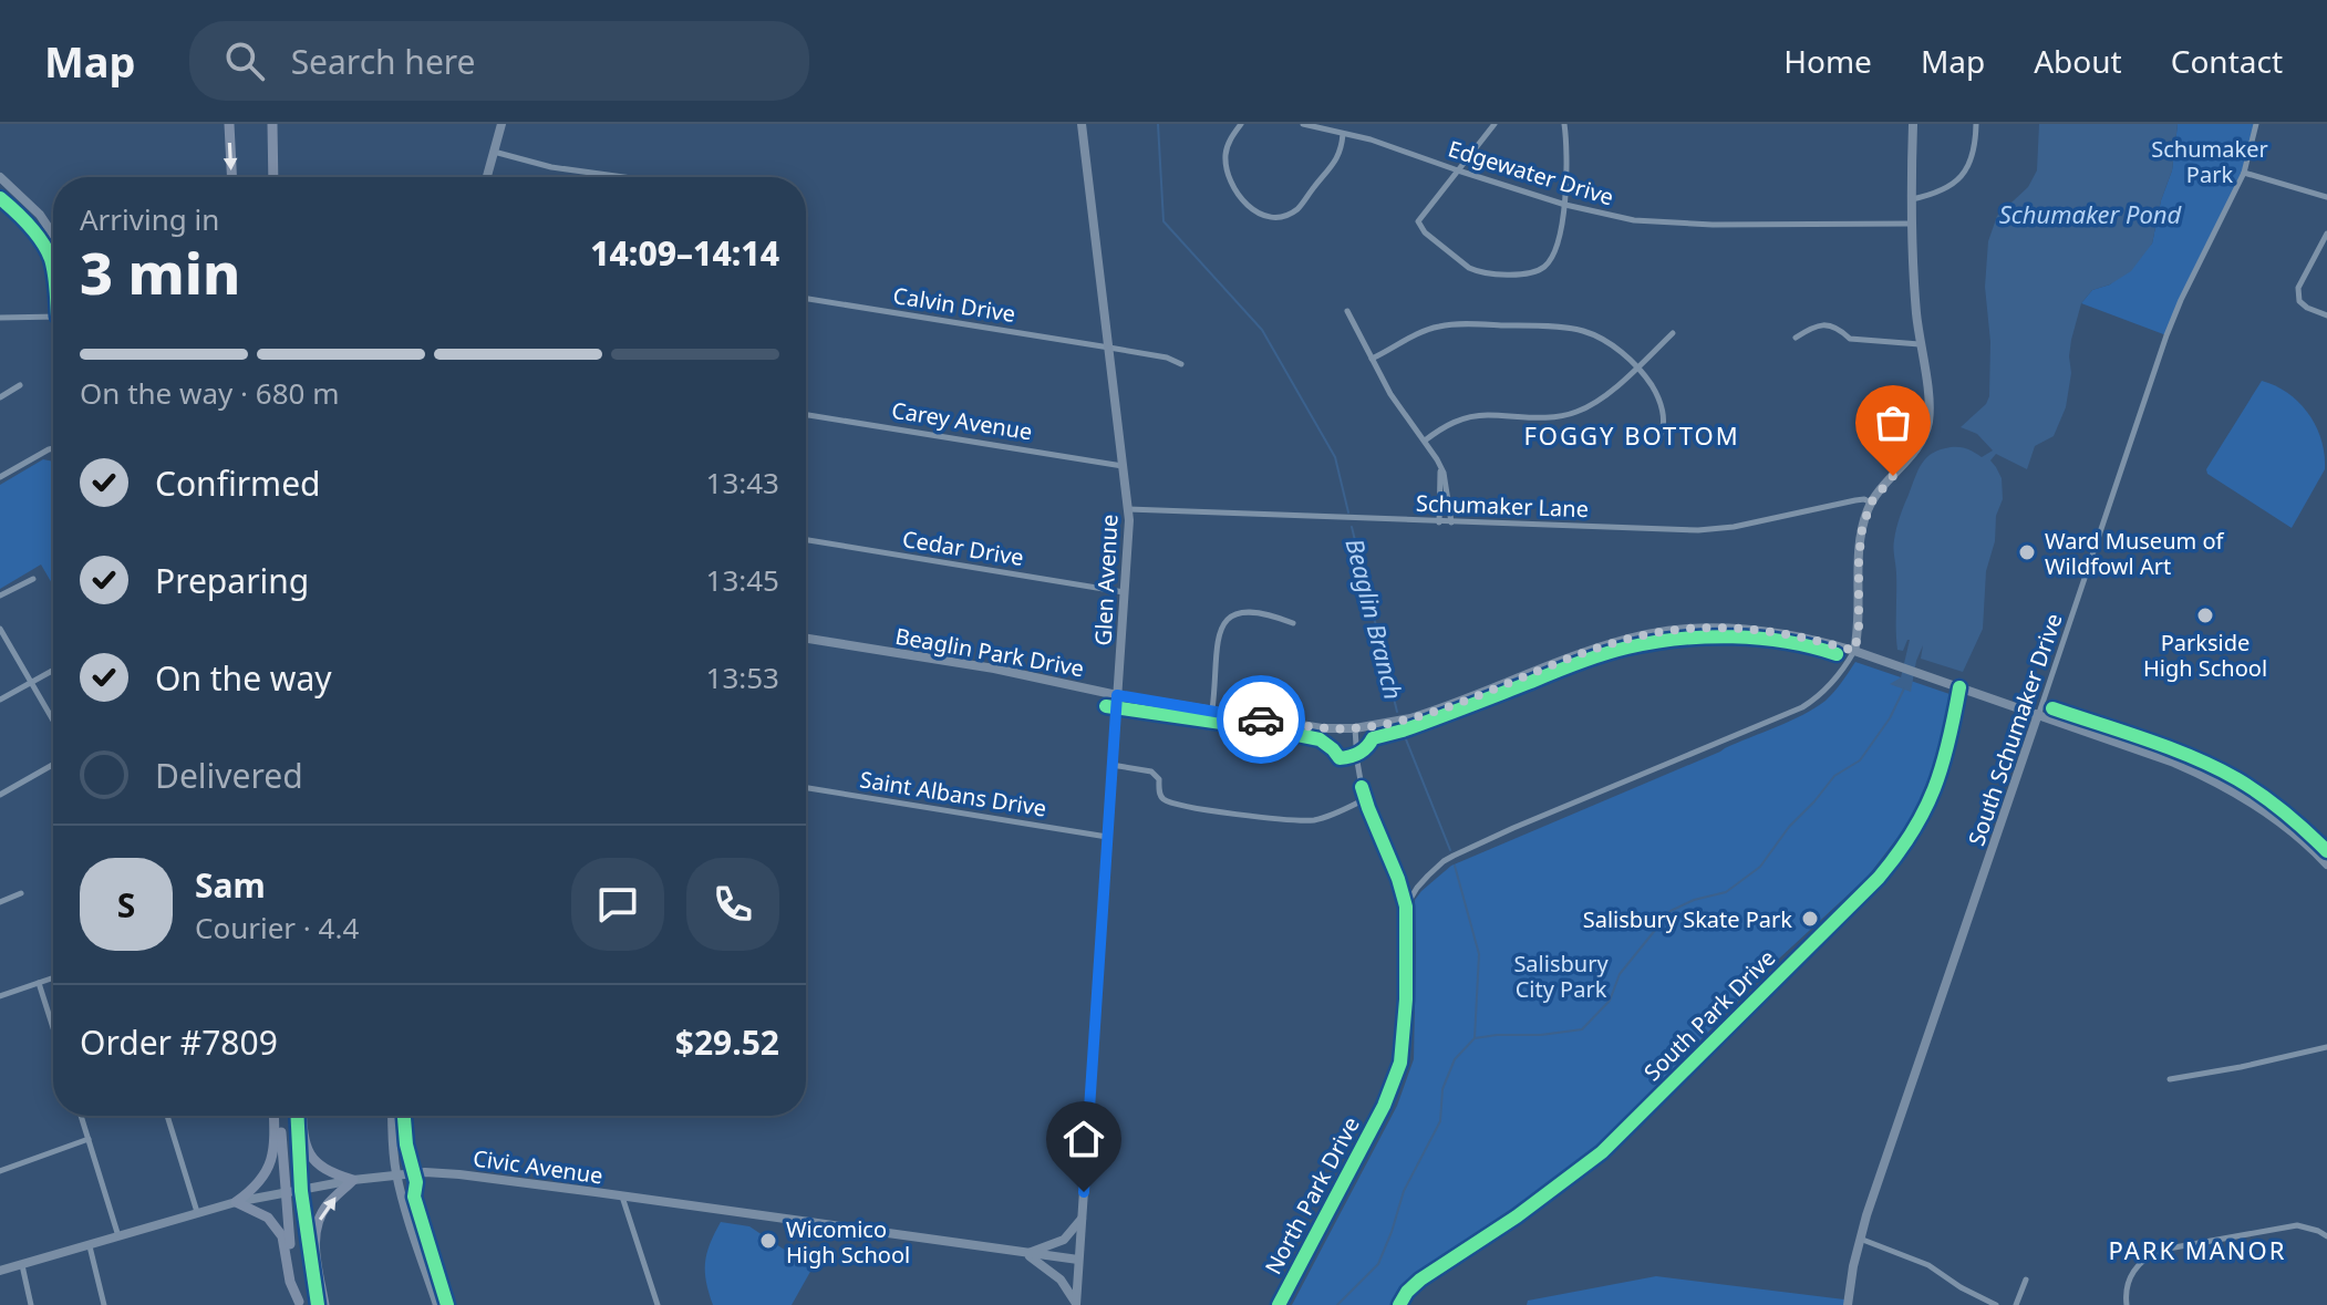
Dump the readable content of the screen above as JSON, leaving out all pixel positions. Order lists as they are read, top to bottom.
{
  "streets": {
    "street": [
      "Edgewater Drive",
      "Calvin Drive",
      "Carey Avenue",
      "Schumaker Lane",
      "Cedar Drive",
      "Glen Avenue",
      "Beaglin Park Drive",
      "South Schumaker Drive",
      "Saint Albans Drive",
      "South Park Drive",
      "Civic Avenue",
      "North Park Drive"
    ]
  },
  "crossings": [
    ["Calvin Drive", "Glen Avenue"],
    ["Carey Avenue", "Glen Avenue"],
    ["Schumaker Lane", "Glen Avenue"],
    ["Cedar Drive", "Glen Avenue"],
    ["Glen Avenue", "Beaglin Park Drive"],
    ["Glen Avenue", "Saint Albans Drive"],
    ["Glen Avenue", "Civic Avenue"],
    ["Beaglin Park Drive", "South Schumaker Drive"],
    ["Beaglin Park Drive", "South Park Drive"],
    ["Beaglin Park Drive", "North Park Drive"]
  ],
  "districts": ["FOGGY BOTTOM", "PARK MANOR"],
  "water": ["Schumaker Pond", "Beaglin Branch"],
  "parks": ["Schumaker Park", "Salisbury City Park"],
  "places": [
    "Ward Museum of Wildfowl Art",
    "Parkside High School",
    "Salisbury Skate Park",
    "Wicomico High School"
  ],
  "page": {
    "header": "Map",
    "search": "Search here",
    "nav": [
      "Home",
      "Map",
      "About",
      "Contact"
    ],
    "heading": ["3 min", "Arriving in", "14:09–14:14"],
    "panel": [
      "Sam",
      "Courier · 4.4",
      "Order #7809",
      "$29.52"
    ],
    "bar": "On the way · 680 m",
    "list": [
      ["Confirmed", "13:43"],
      ["Preparing", "13:45"],
      ["On the way", "13:53"],
      "Delivered"
    ],
    "round": "S"
  }
}
